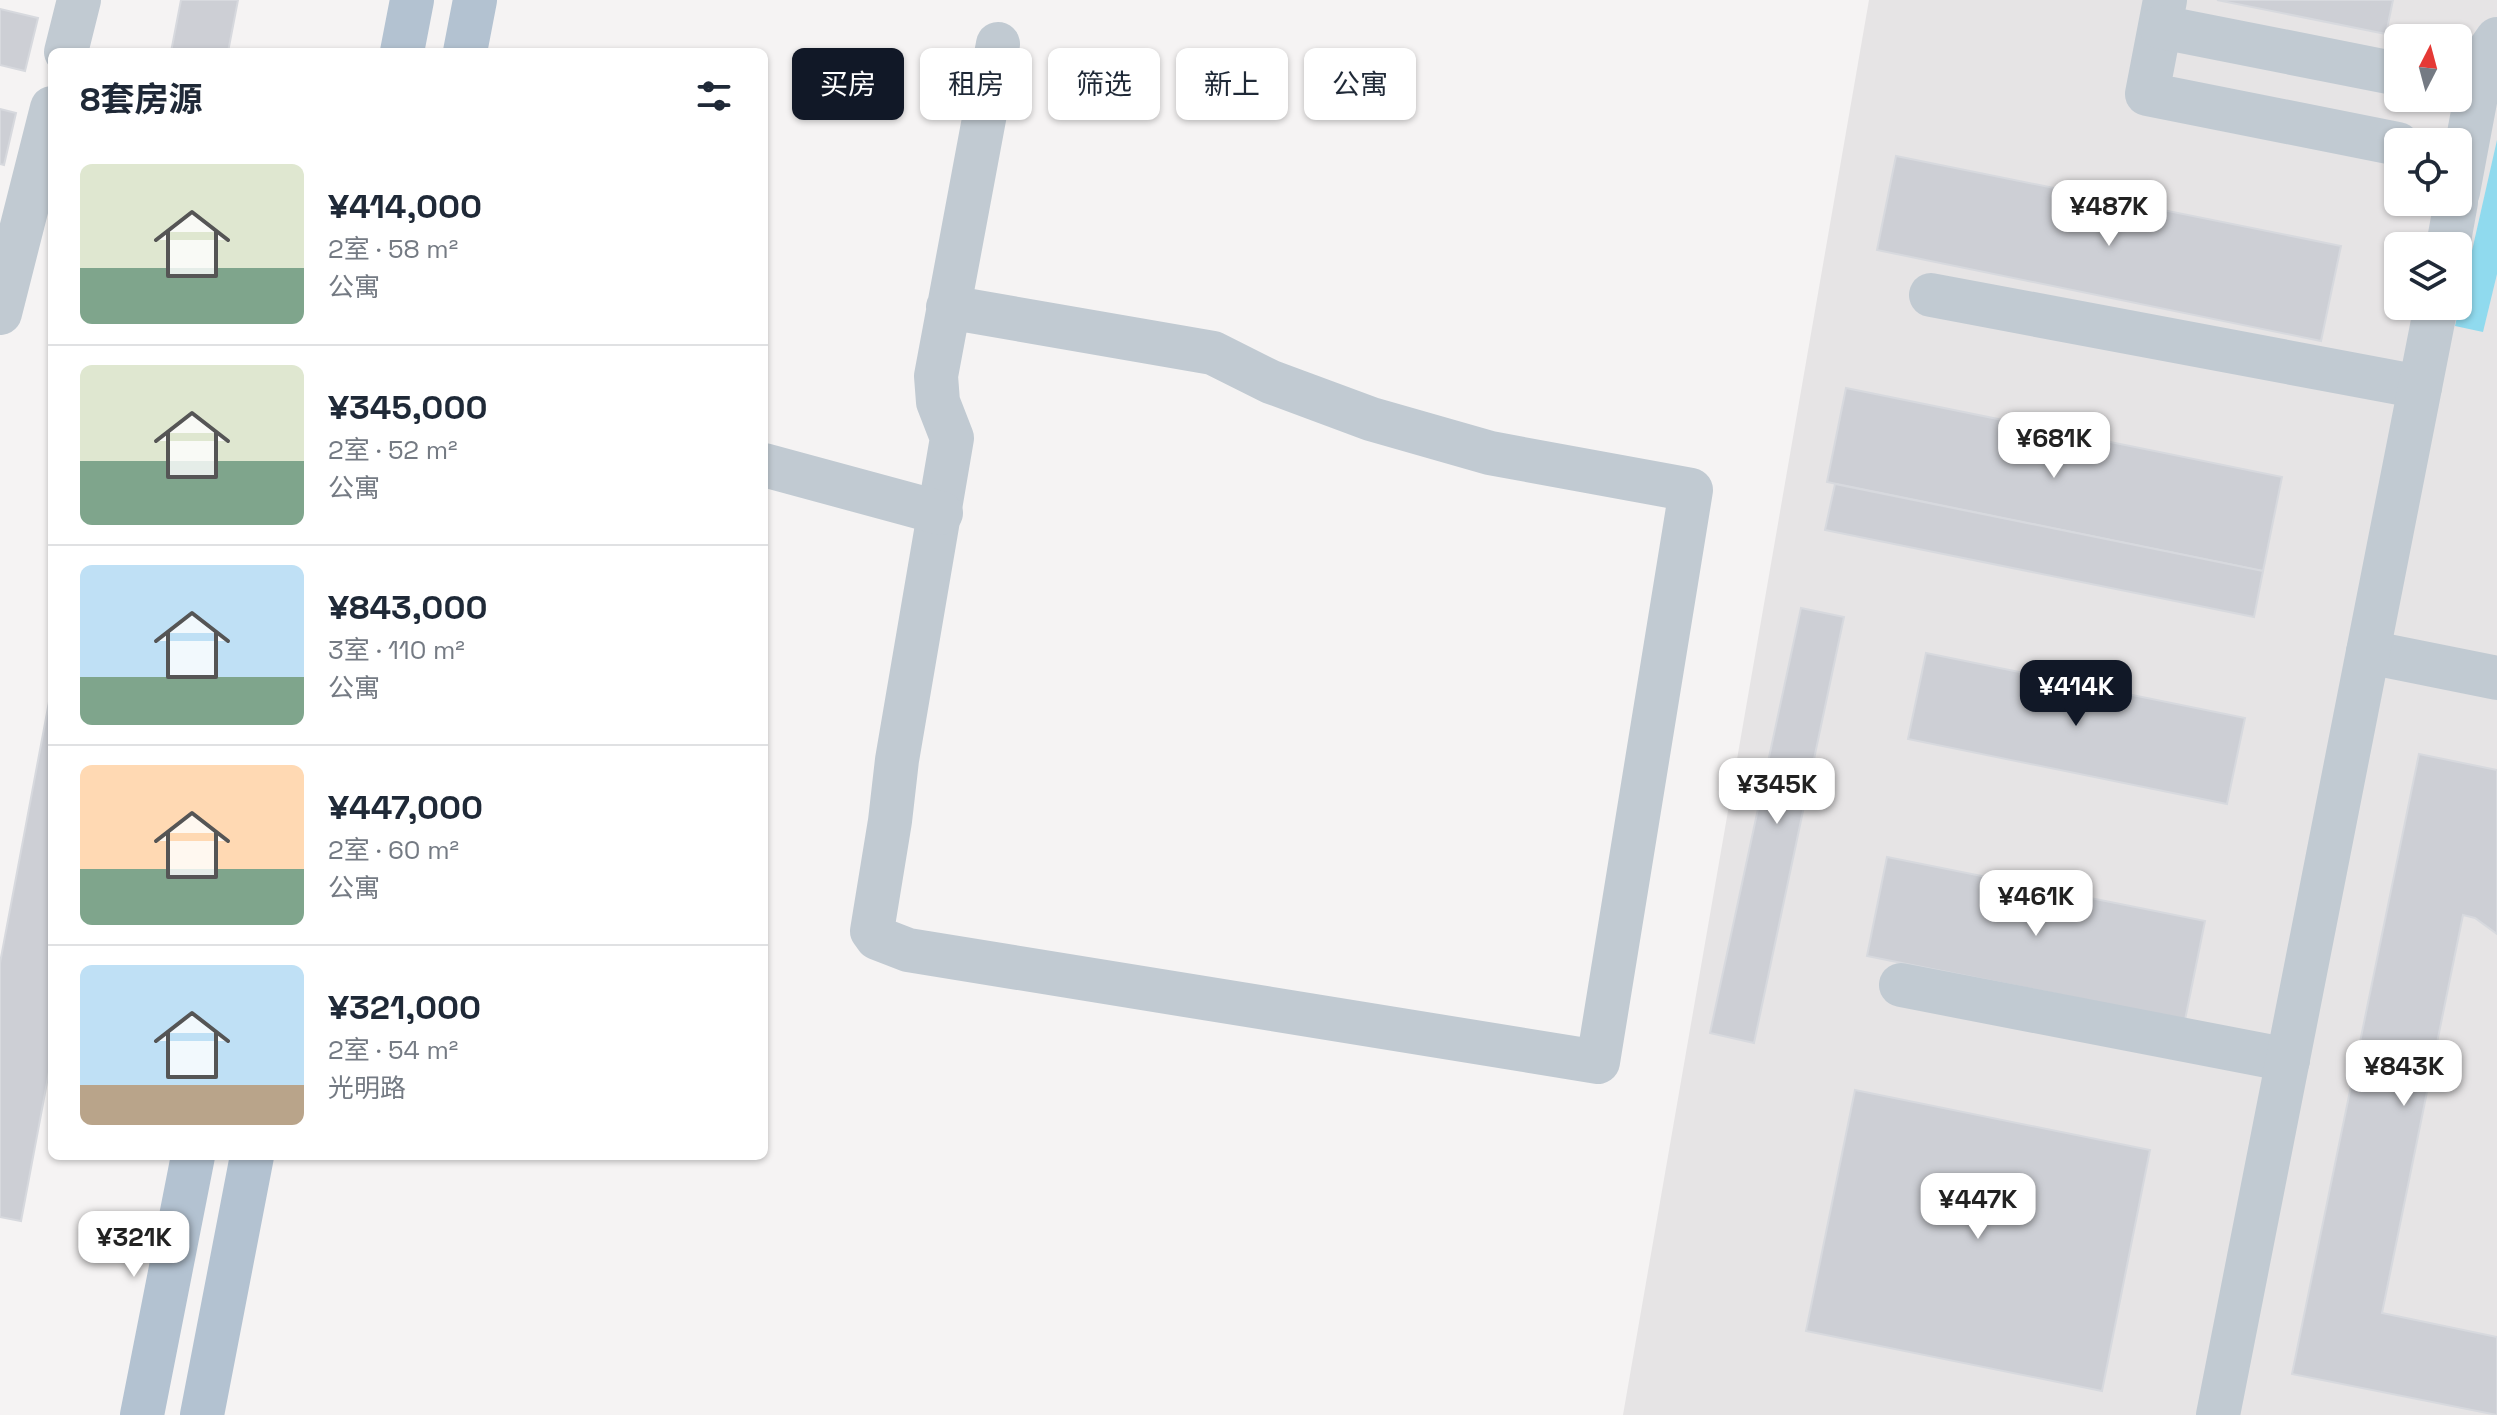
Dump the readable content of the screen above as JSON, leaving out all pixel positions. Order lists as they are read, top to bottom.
{
  "north": "top",
  "page": {
    "chip": [
      "买房",
      "租房",
      "筛选",
      "新上",
      "公寓"
    ],
    "heading": "8套房源",
    "list": [
      {
        "name": "¥414,000",
        "note": "2室 · 58 m² · 公寓"
      },
      {
        "name": "¥345,000",
        "note": "2室 · 52 m² · 公寓"
      },
      {
        "name": "¥843,000",
        "note": "3室 · 110 m² · 公寓"
      },
      {
        "name": "¥447,000",
        "note": "2室 · 60 m² · 公寓"
      },
      {
        "name": "¥321,000",
        "note": "2室 · 54 m² · 光明路"
      }
    ],
    "price": [
      "¥487K",
      "¥681K",
      "¥414K",
      "¥345K",
      "¥461K",
      "¥843K",
      "¥447K",
      "¥321K"
    ]
  }
}
